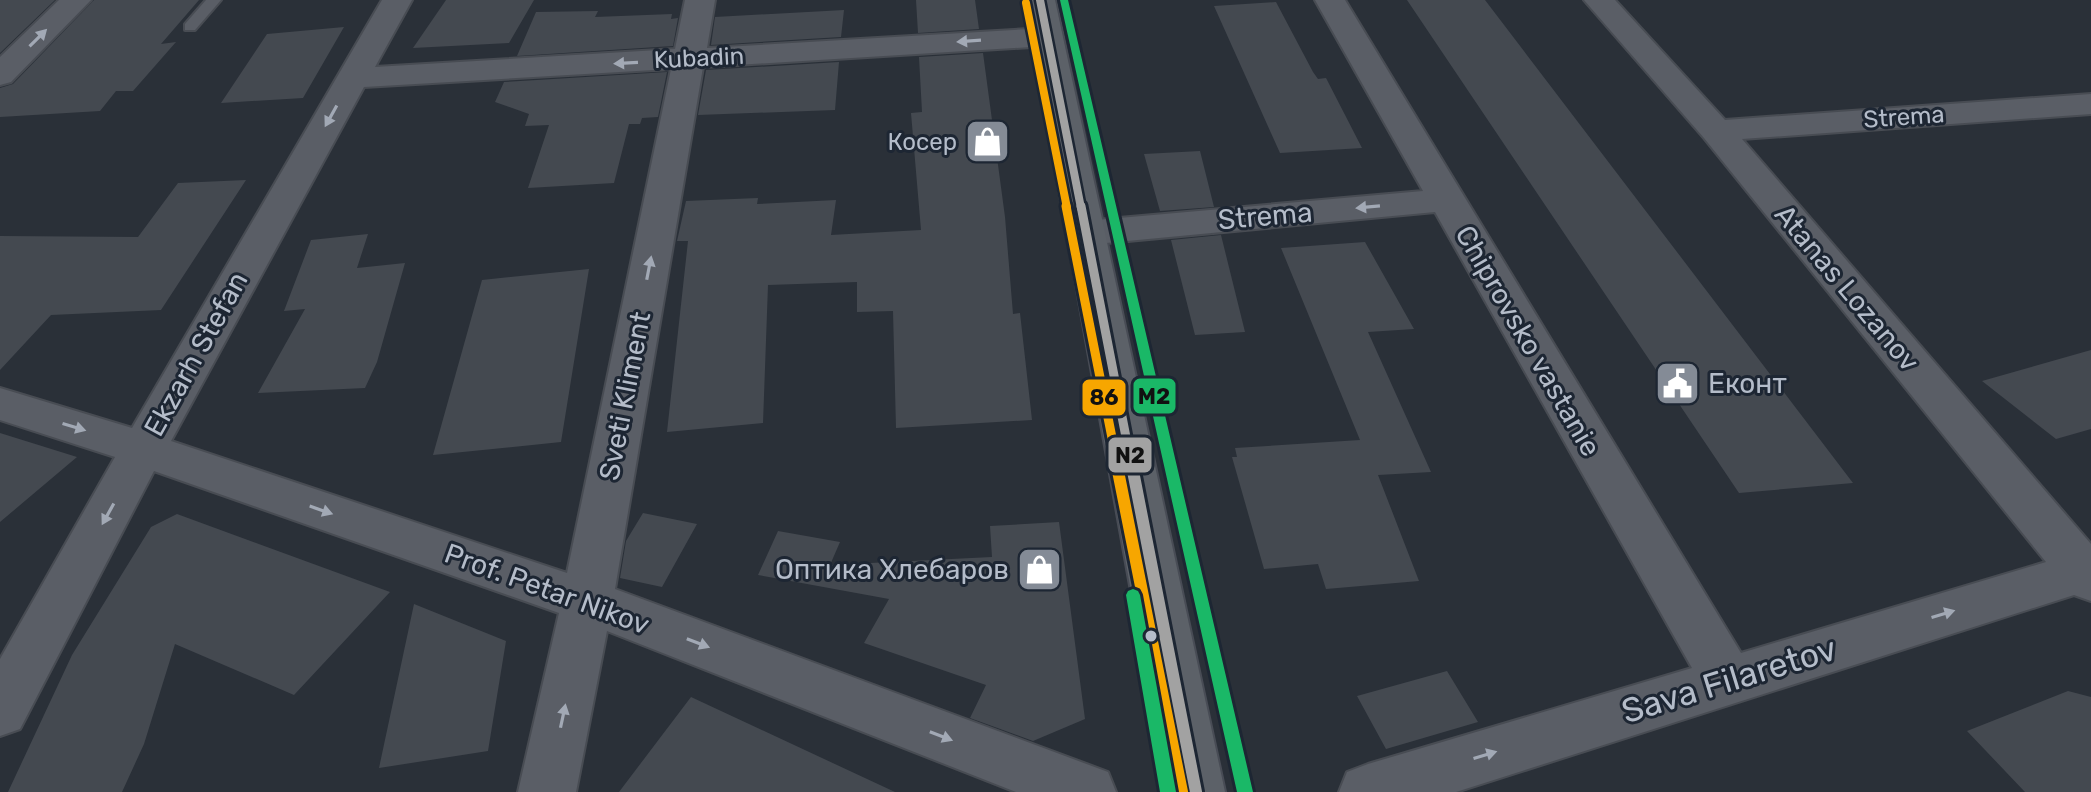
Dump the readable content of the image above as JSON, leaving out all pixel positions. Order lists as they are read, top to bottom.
{
  "streets": {
    "street": [
      "Kubadin",
      "Strema",
      "Atanas Lozanov",
      "Chiprovsko vastanie",
      "Ekzarh Stefan",
      "Sveti Kliment",
      "Prof. Petar Nikov",
      "Sava Filaretov"
    ]
  },
  "crossings": [
    ["Kubadin", "Ekzarh Stefan"],
    ["Kubadin", "Sveti Kliment"],
    ["Strema", "Atanas Lozanov"],
    ["Strema", "Chiprovsko vastanie"],
    ["Atanas Lozanov", "Sava Filaretov"],
    ["Chiprovsko vastanie", "Sava Filaretov"],
    ["Ekzarh Stefan", "Prof. Petar Nikov"],
    ["Sveti Kliment", "Prof. Petar Nikov"]
  ],
  "one_way": [
    "Kubadin",
    "Strema",
    "Ekzarh Stefan",
    "Sveti Kliment",
    "Prof. Petar Nikov",
    "Sava Filaretov"
  ],
  "places": {
    "shop": ["Косер", "Оптика Хлебаров"],
    "public building": ["Еконт"]
  },
  "lines": ["transit line M2", "transit line N2", "transit line 86"]
}
